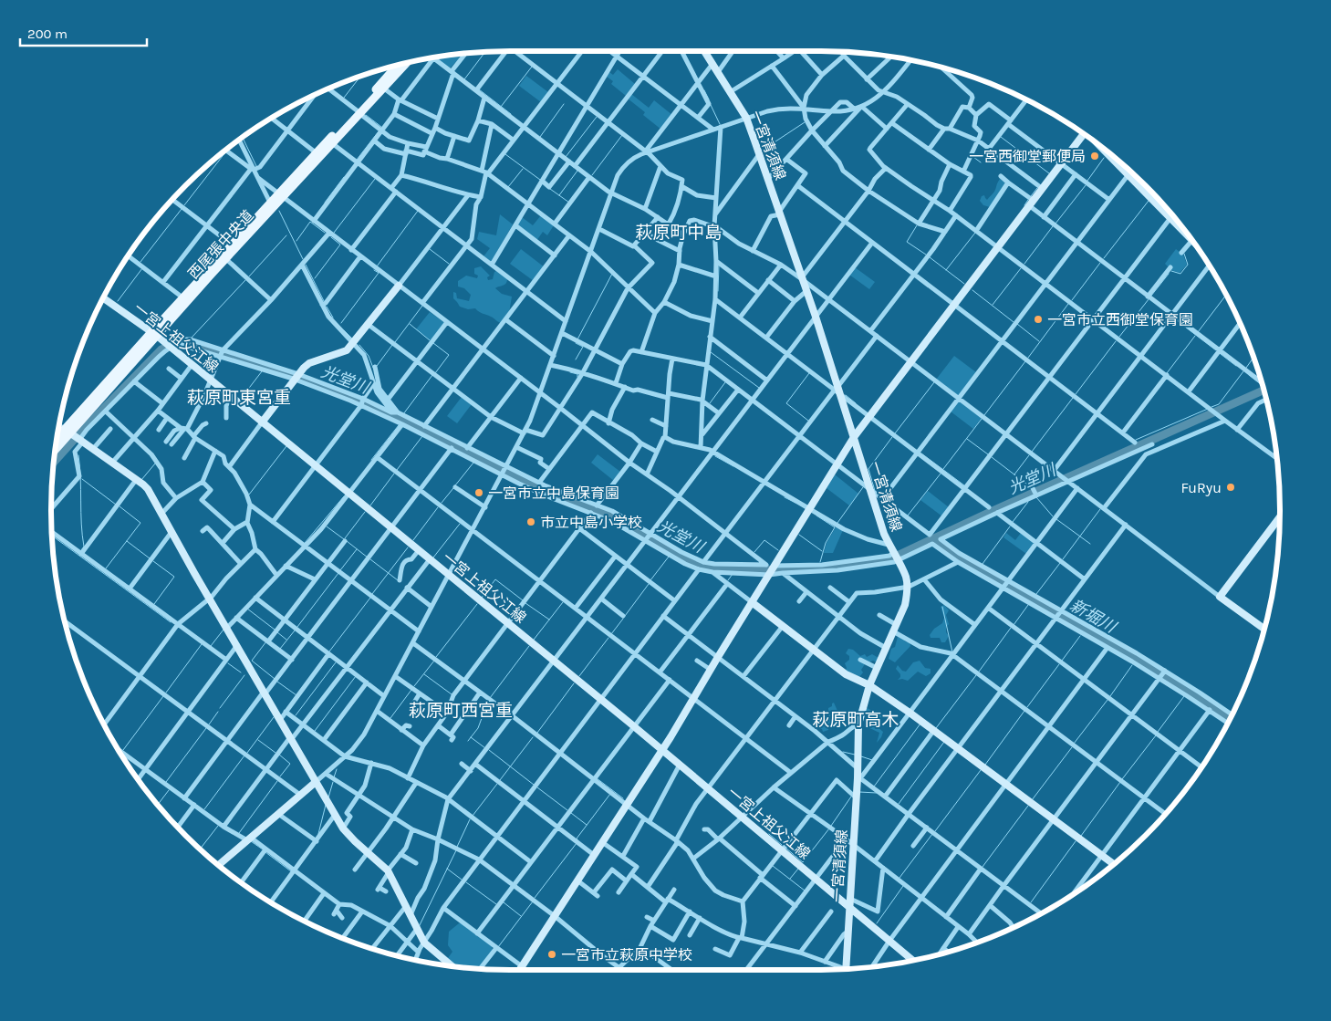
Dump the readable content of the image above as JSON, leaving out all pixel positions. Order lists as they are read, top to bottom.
{
  "streets": {
    "main road": ["一宮清須線", "西尾張中央道", "一宮上祖父江線"]
  },
  "crossings": [
    ["一宮清須線", "一宮上祖父江線"],
    ["西尾張中央道", "一宮上祖父江線"]
  ],
  "districts": [
    "萩原町中島",
    "萩原町東宮重",
    "萩原町西宮重",
    "萩原町高木"
  ],
  "water": ["光堂川", "新堀川"],
  "places": [
    "一宮西御堂郵便局",
    "一宮市立西御堂保育園",
    "FuRyu",
    "一宮市立中島保育園",
    "市立中島小学校",
    "一宮市立萩原中学校"
  ],
  "scale_bar": "200 m"
}
